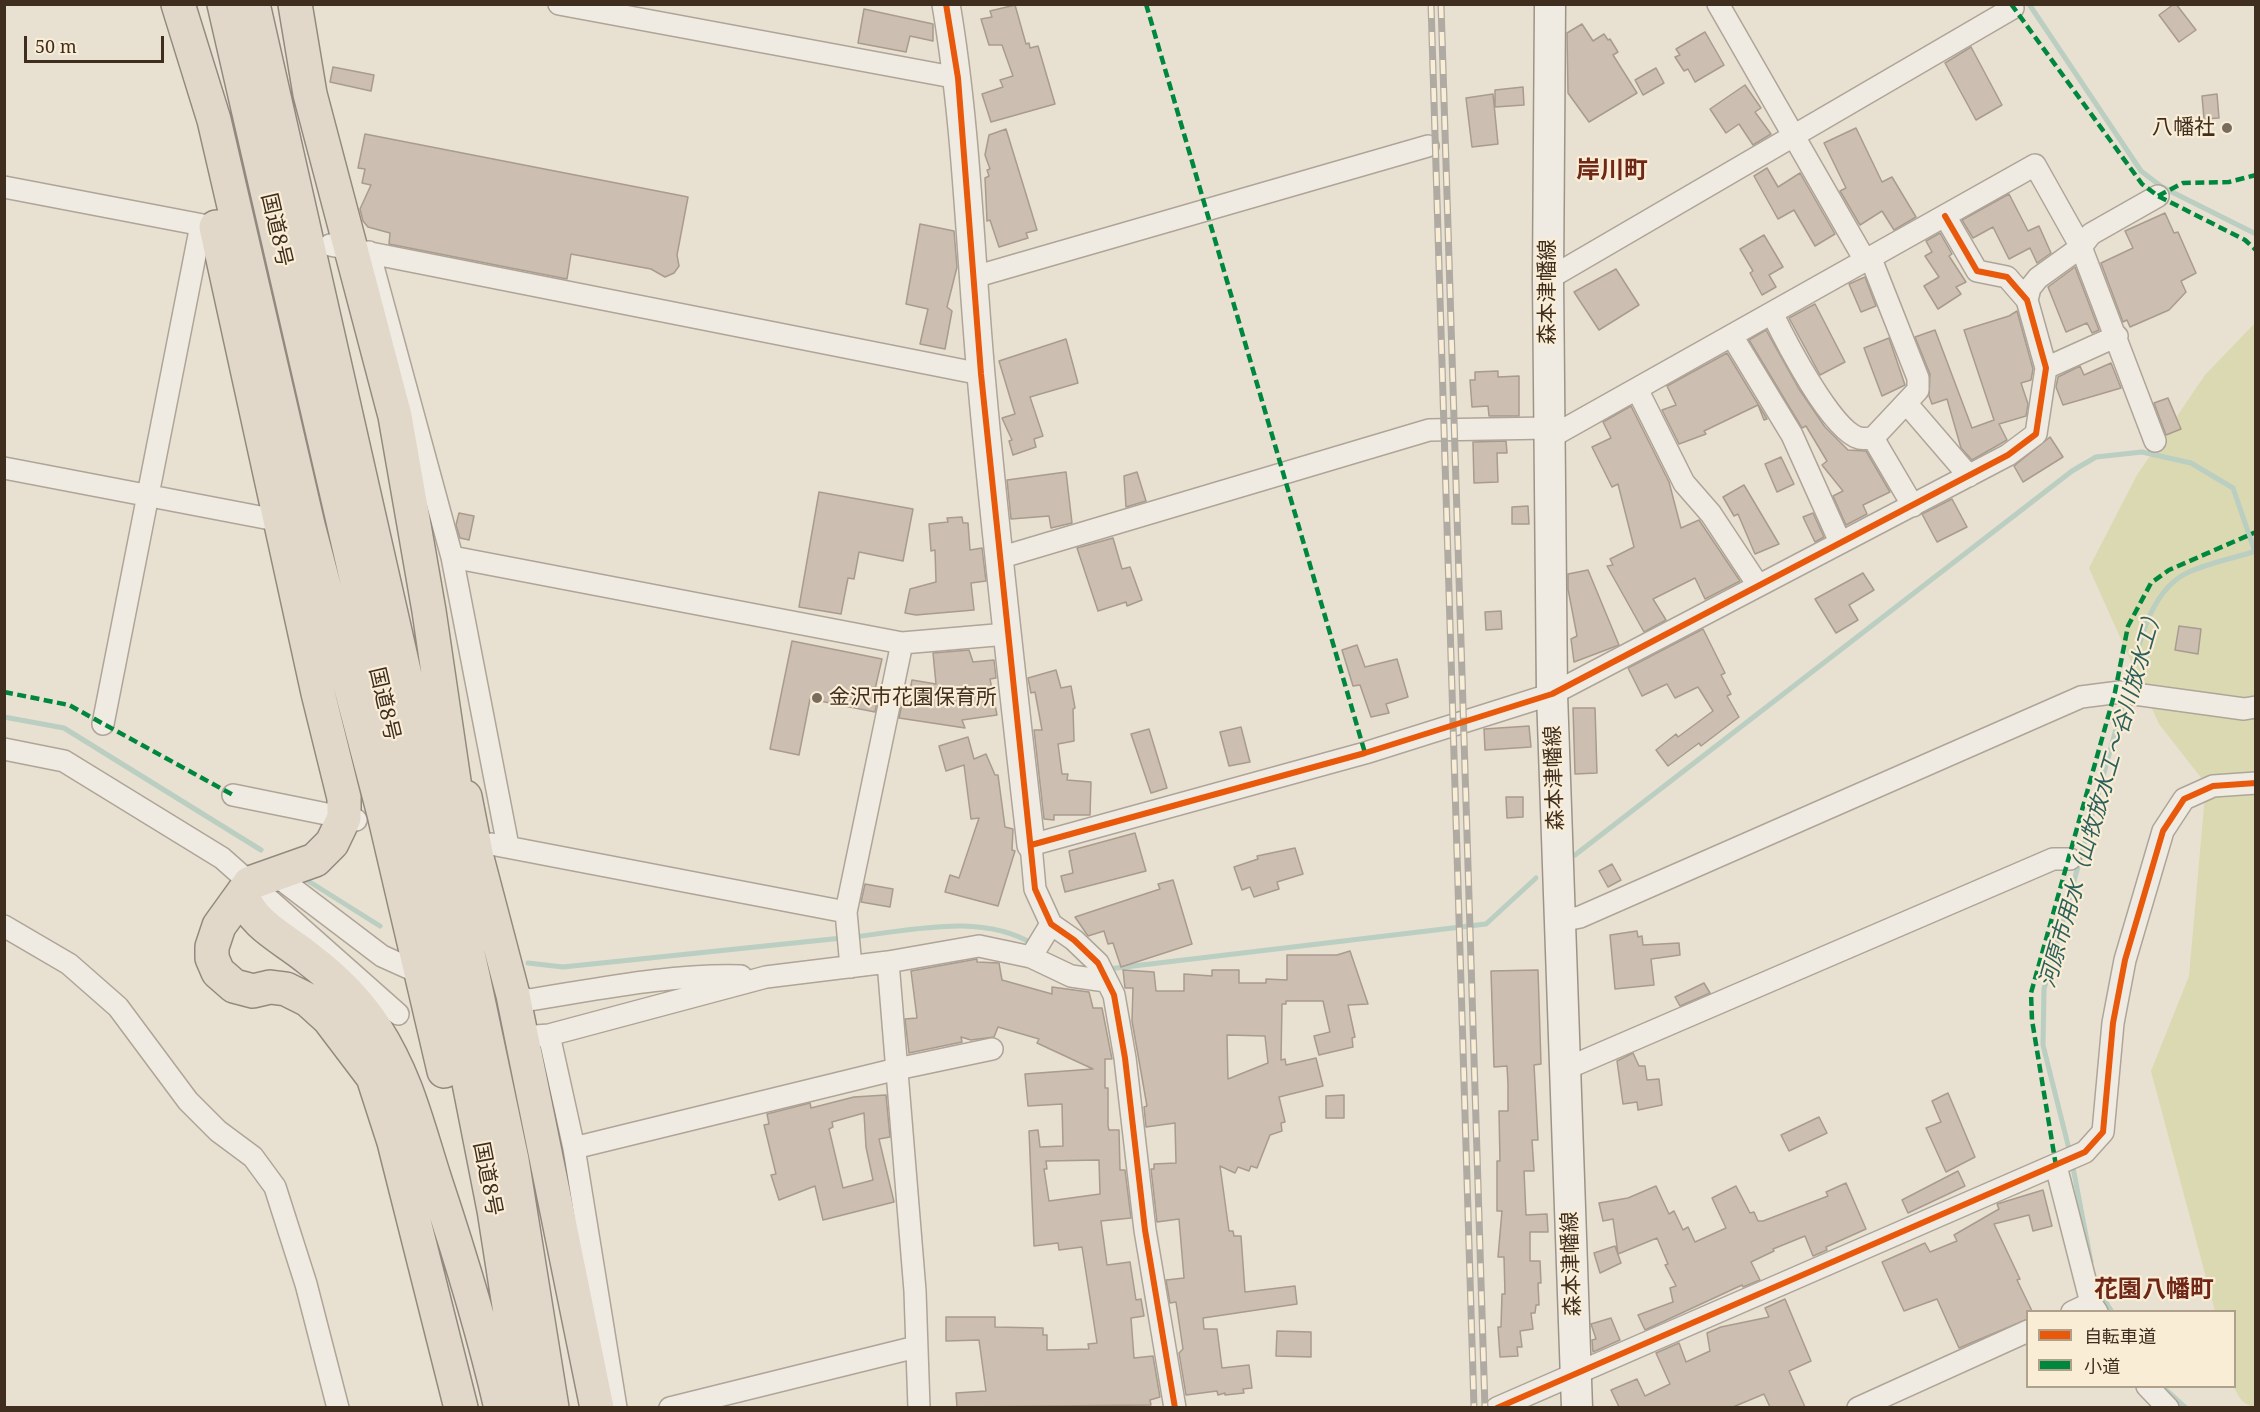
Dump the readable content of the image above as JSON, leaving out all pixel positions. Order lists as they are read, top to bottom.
{
  "streets": {
    "highway": ["国道8号"],
    "main road": ["森本津幡線"]
  },
  "districts": ["岸川町", "花園八幡町"],
  "water": ["河原市用水（山牧放水工～谷川放水工）"],
  "places": ["八幡社", "金沢市花園保育所"],
  "legend": ["自転車道", "小道"],
  "scale_bar": "50 m"
}
